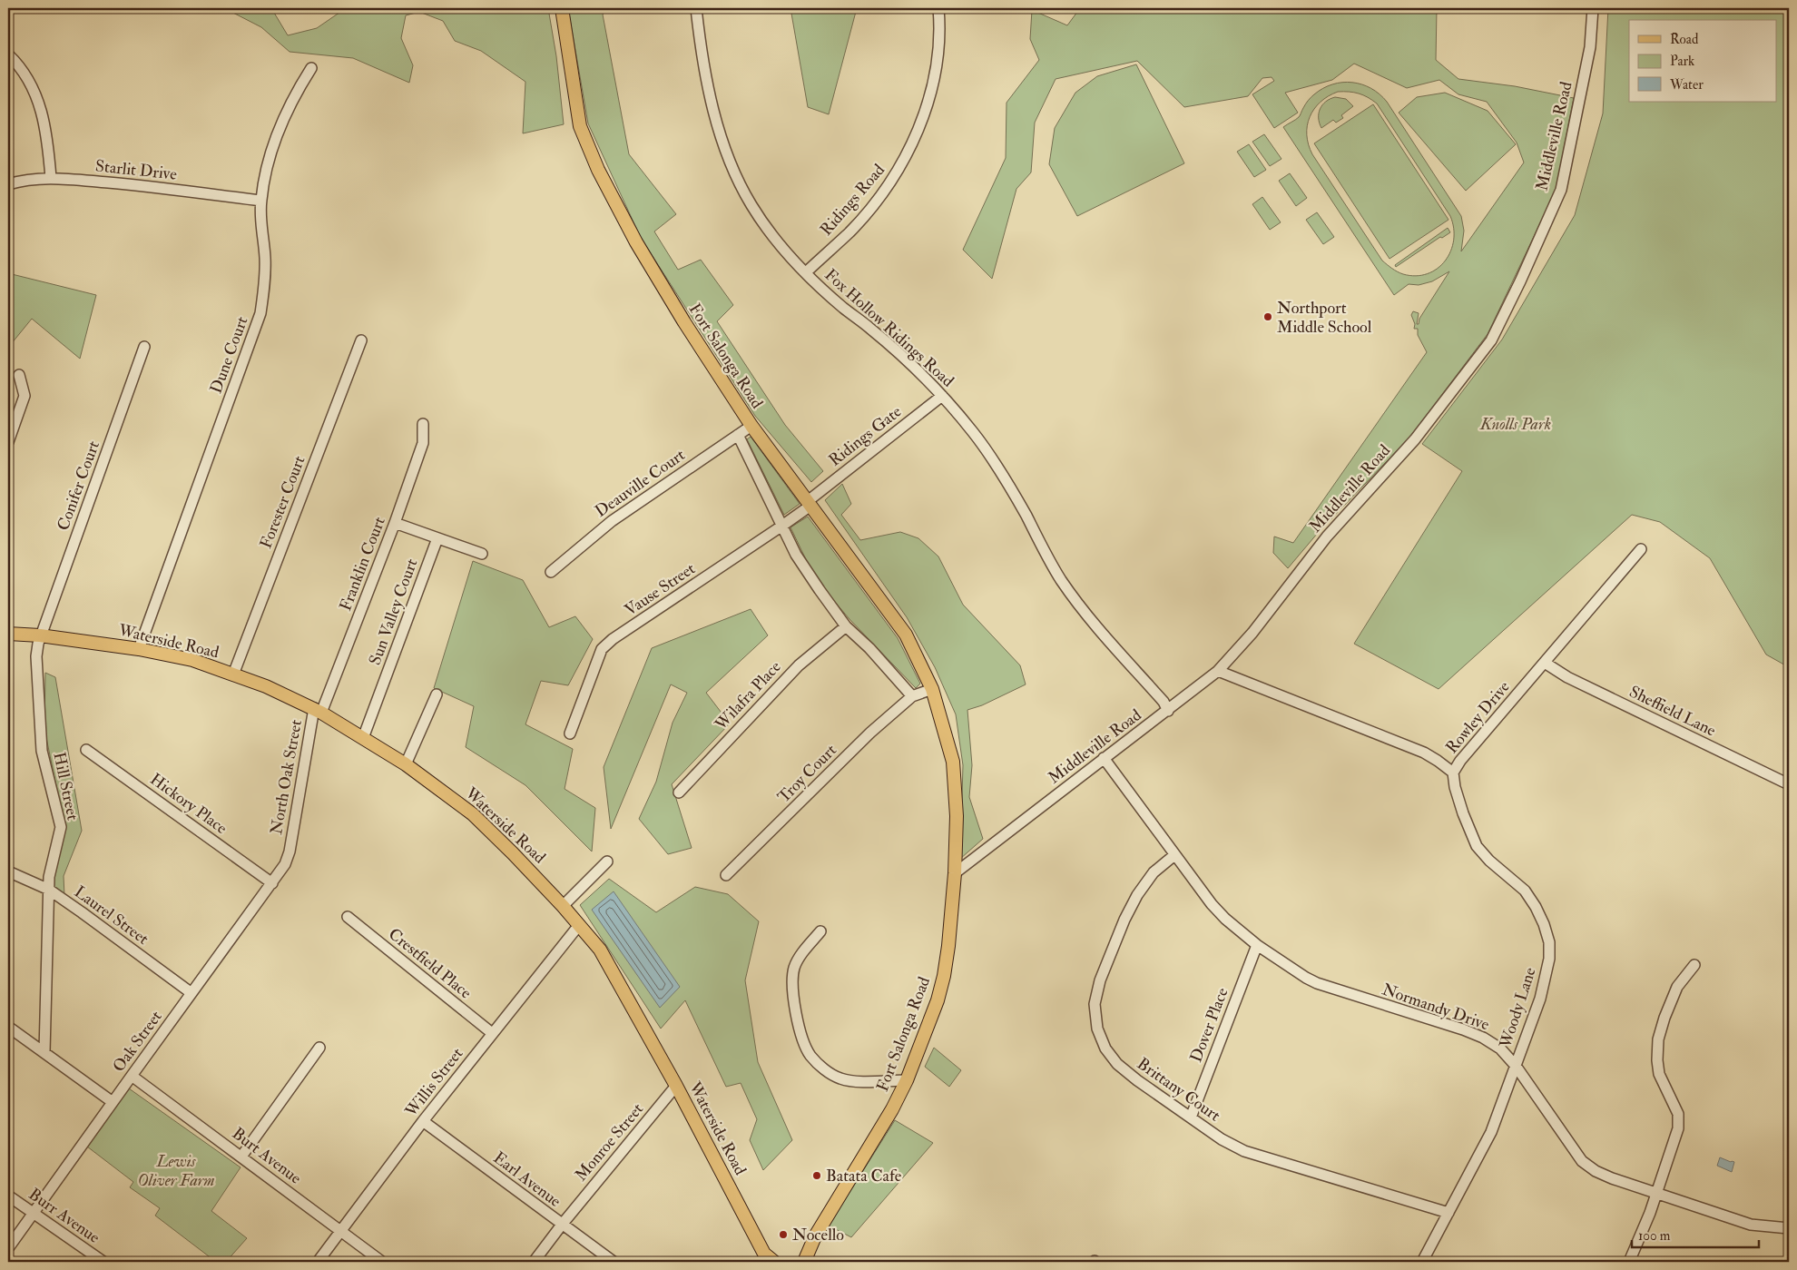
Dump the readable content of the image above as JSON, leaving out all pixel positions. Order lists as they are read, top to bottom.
{
  "streets": {
    "main road": ["Fort Salonga Road", "Waterside Road"],
    "street": [
      "Middleville Road",
      "Starlit Drive",
      "Ridings Road",
      "Fox Hollow Ridings Road",
      "Dune Court",
      "Ridings Gate",
      "Deauville Court",
      "Conifer Court",
      "Forester Court",
      "Franklin Court",
      "Vause Street",
      "Sun Valley Court",
      "Wilafra Place",
      "Sheffield Lane",
      "Rowley Drive",
      "Troy Court",
      "North Oak Street",
      "Hill Street",
      "Hickory Place",
      "Laurel Street",
      "Crestfield Place",
      "Normandy Drive",
      "Woody Lane",
      "Dover Place",
      "Oak Street",
      "Willis Street",
      "Brittany Court",
      "Monroe Street",
      "Burt Avenue",
      "Earl Avenue",
      "Burr Avenue"
    ]
  },
  "crossings": [
    ["Middleville Road", "Fox Hollow Ridings Road"],
    ["Middleville Road", "Fort Salonga Road"],
    ["Middleville Road", "Rowley Drive"],
    ["Middleville Road", "Normandy Drive"],
    ["Starlit Drive", "Dune Court"],
    ["Ridings Road", "Fox Hollow Ridings Road"],
    ["Fox Hollow Ridings Road", "Ridings Gate"],
    ["Dune Court", "Waterside Road"],
    ["Fort Salonga Road", "Ridings Gate"],
    ["Fort Salonga Road", "Deauville Court"],
    ["Fort Salonga Road", "Vause Street"],
    ["Ridings Gate", "Vause Street"],
    ["Conifer Court", "Waterside Road"],
    ["Conifer Court", "Hill Street"],
    ["Forester Court", "Waterside Road"],
    ["Franklin Court", "Waterside Road"],
    ["Franklin Court", "North Oak Street"],
    ["Sun Valley Court", "Waterside Road"],
    ["Waterside Road", "North Oak Street"],
    ["Waterside Road", "Hill Street"],
    ["Waterside Road", "Willis Street"],
    ["Waterside Road", "Monroe Street"],
    ["Sheffield Lane", "Rowley Drive"],
    ["Rowley Drive", "Woody Lane"],
    ["North Oak Street", "Oak Street"],
    ["Hill Street", "Laurel Street"],
    ["Hickory Place", "Oak Street"],
    ["Laurel Street", "Oak Street"],
    ["Crestfield Place", "Willis Street"],
    ["Normandy Drive", "Woody Lane"],
    ["Normandy Drive", "Dover Place"],
    ["Normandy Drive", "Brittany Court"],
    ["Woody Lane", "Brittany Court"],
    ["Dover Place", "Brittany Court"],
    ["Oak Street", "Burt Avenue"],
    ["Oak Street", "Burr Avenue"],
    ["Willis Street", "Burt Avenue"],
    ["Willis Street", "Earl Avenue"],
    ["Monroe Street", "Earl Avenue"]
  ],
  "parks": ["Knolls Park", "Lewis Oliver Farm"],
  "places": ["Northport Middle School", "Batata Cafe", "Nocello"],
  "legend": ["Road", "Park", "Water"],
  "scale_bar": "100 m"
}
